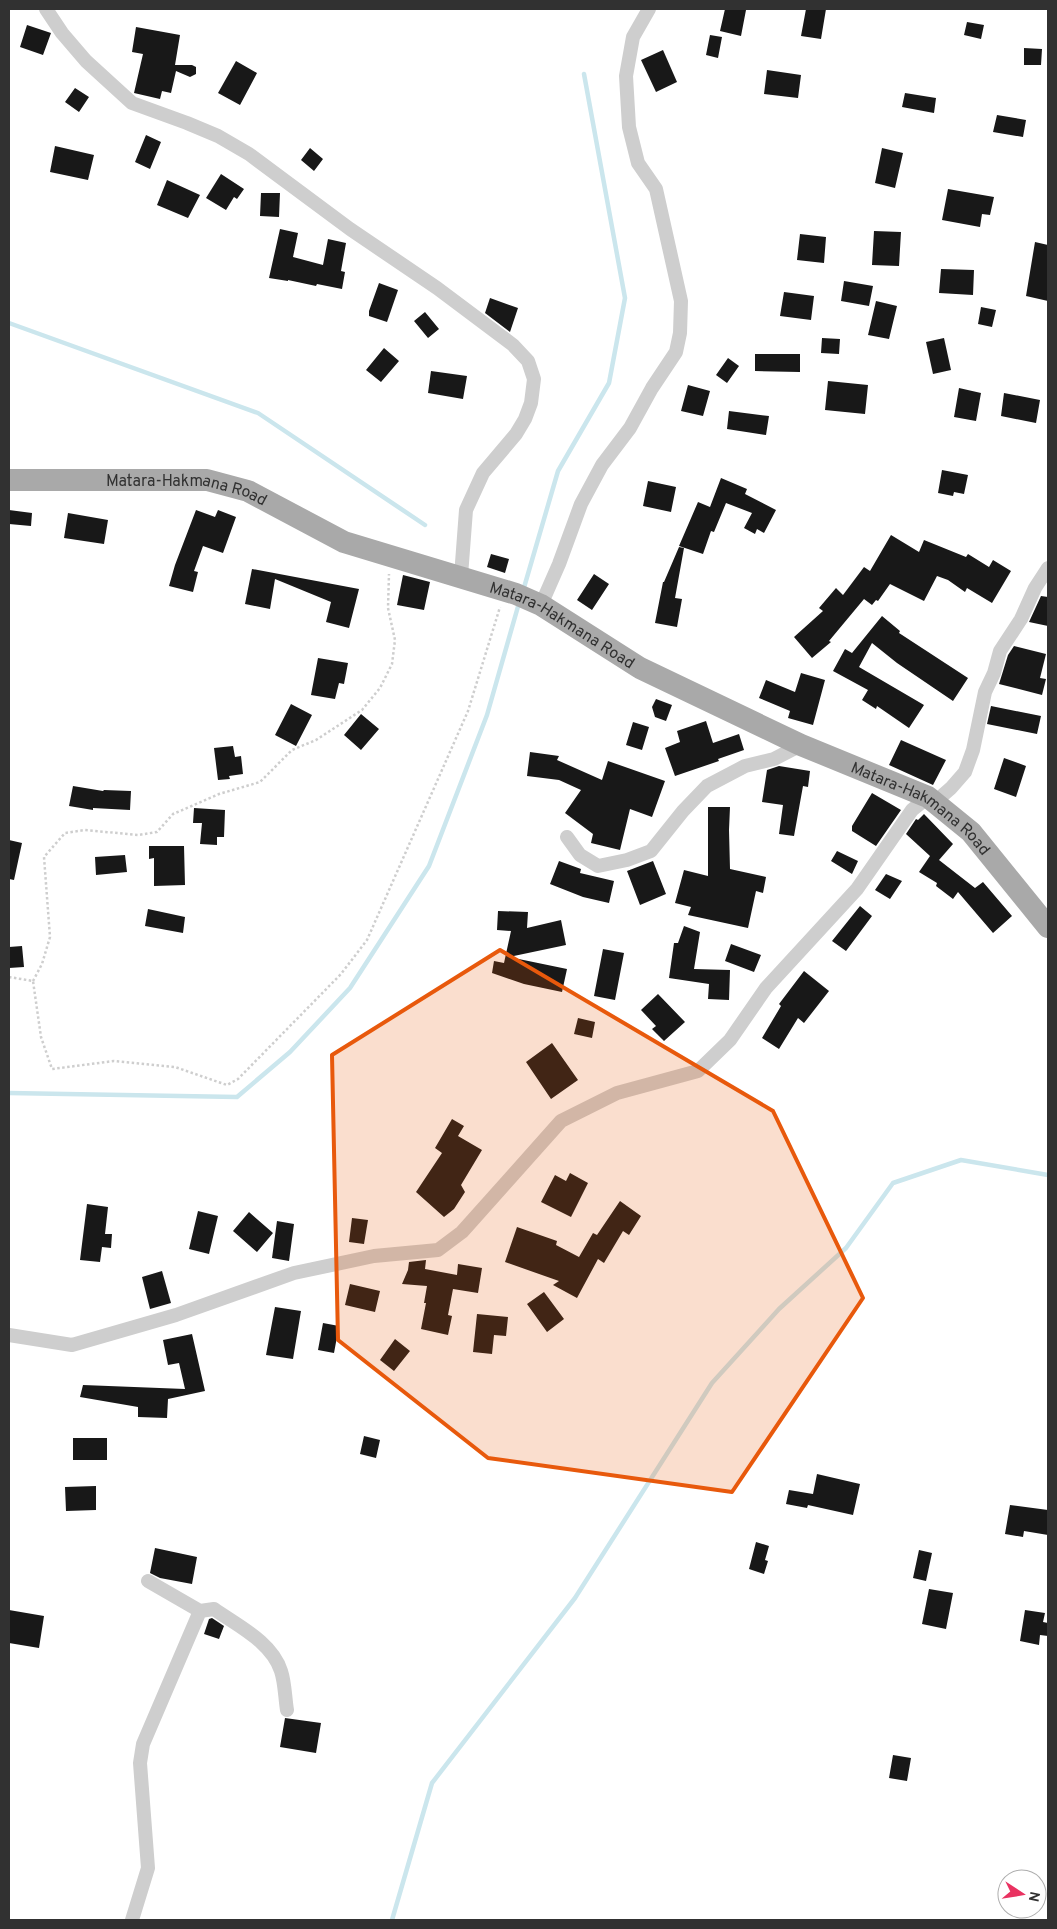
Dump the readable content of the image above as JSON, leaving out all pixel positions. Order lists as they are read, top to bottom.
{
  "streets": {
    "main road": ["Matara-Hakmana Road"]
  },
  "north": "right"
}
